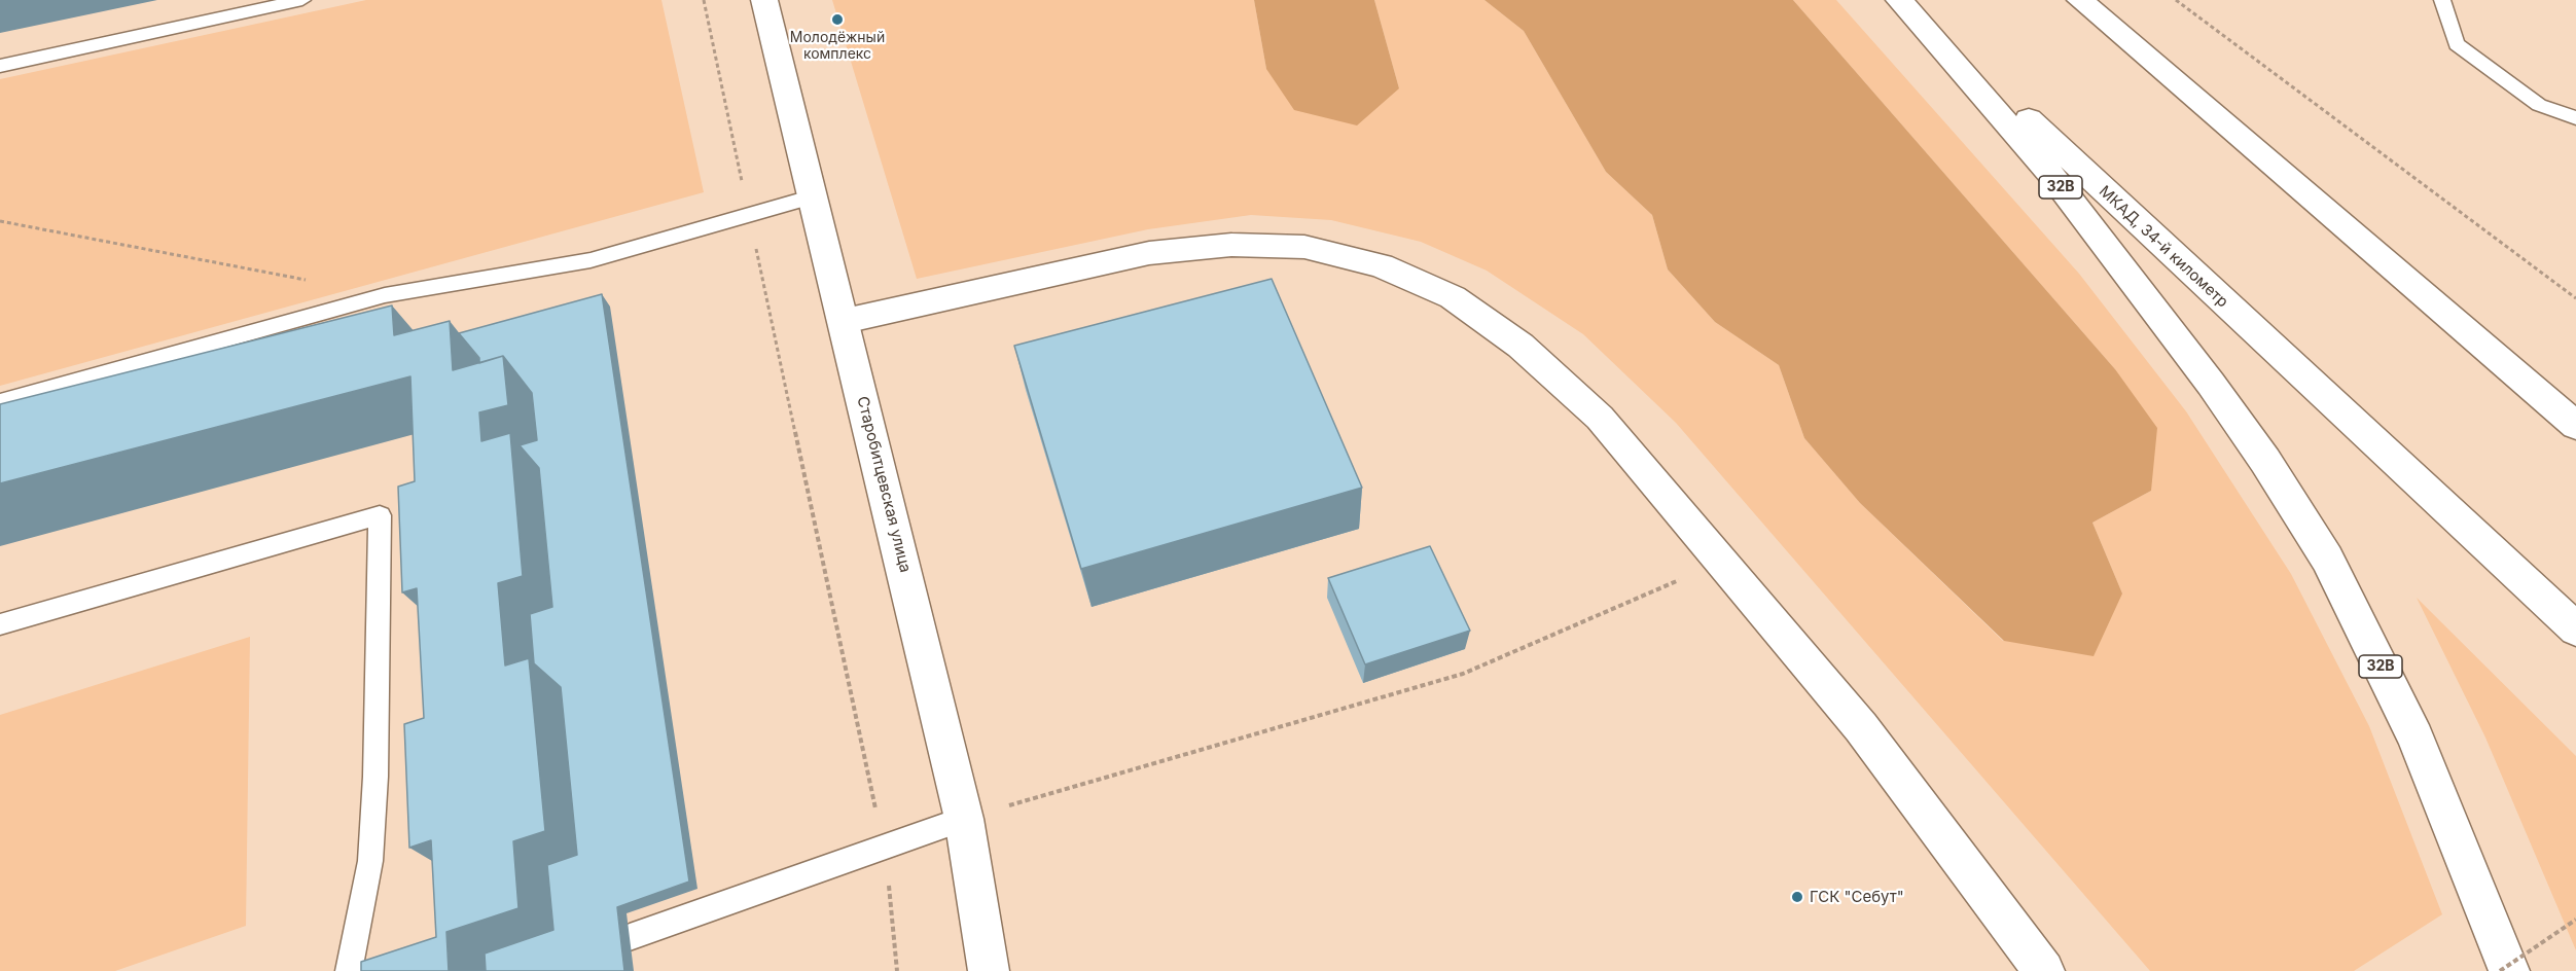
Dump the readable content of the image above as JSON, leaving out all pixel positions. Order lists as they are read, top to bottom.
{
  "streets": {
    "main road": ["32B", "МКАД, 34-й километр", "Старобитцевская улица"]
  },
  "places": ["Молодёжный комплекс", "ГСК \"Себут\""]
}
